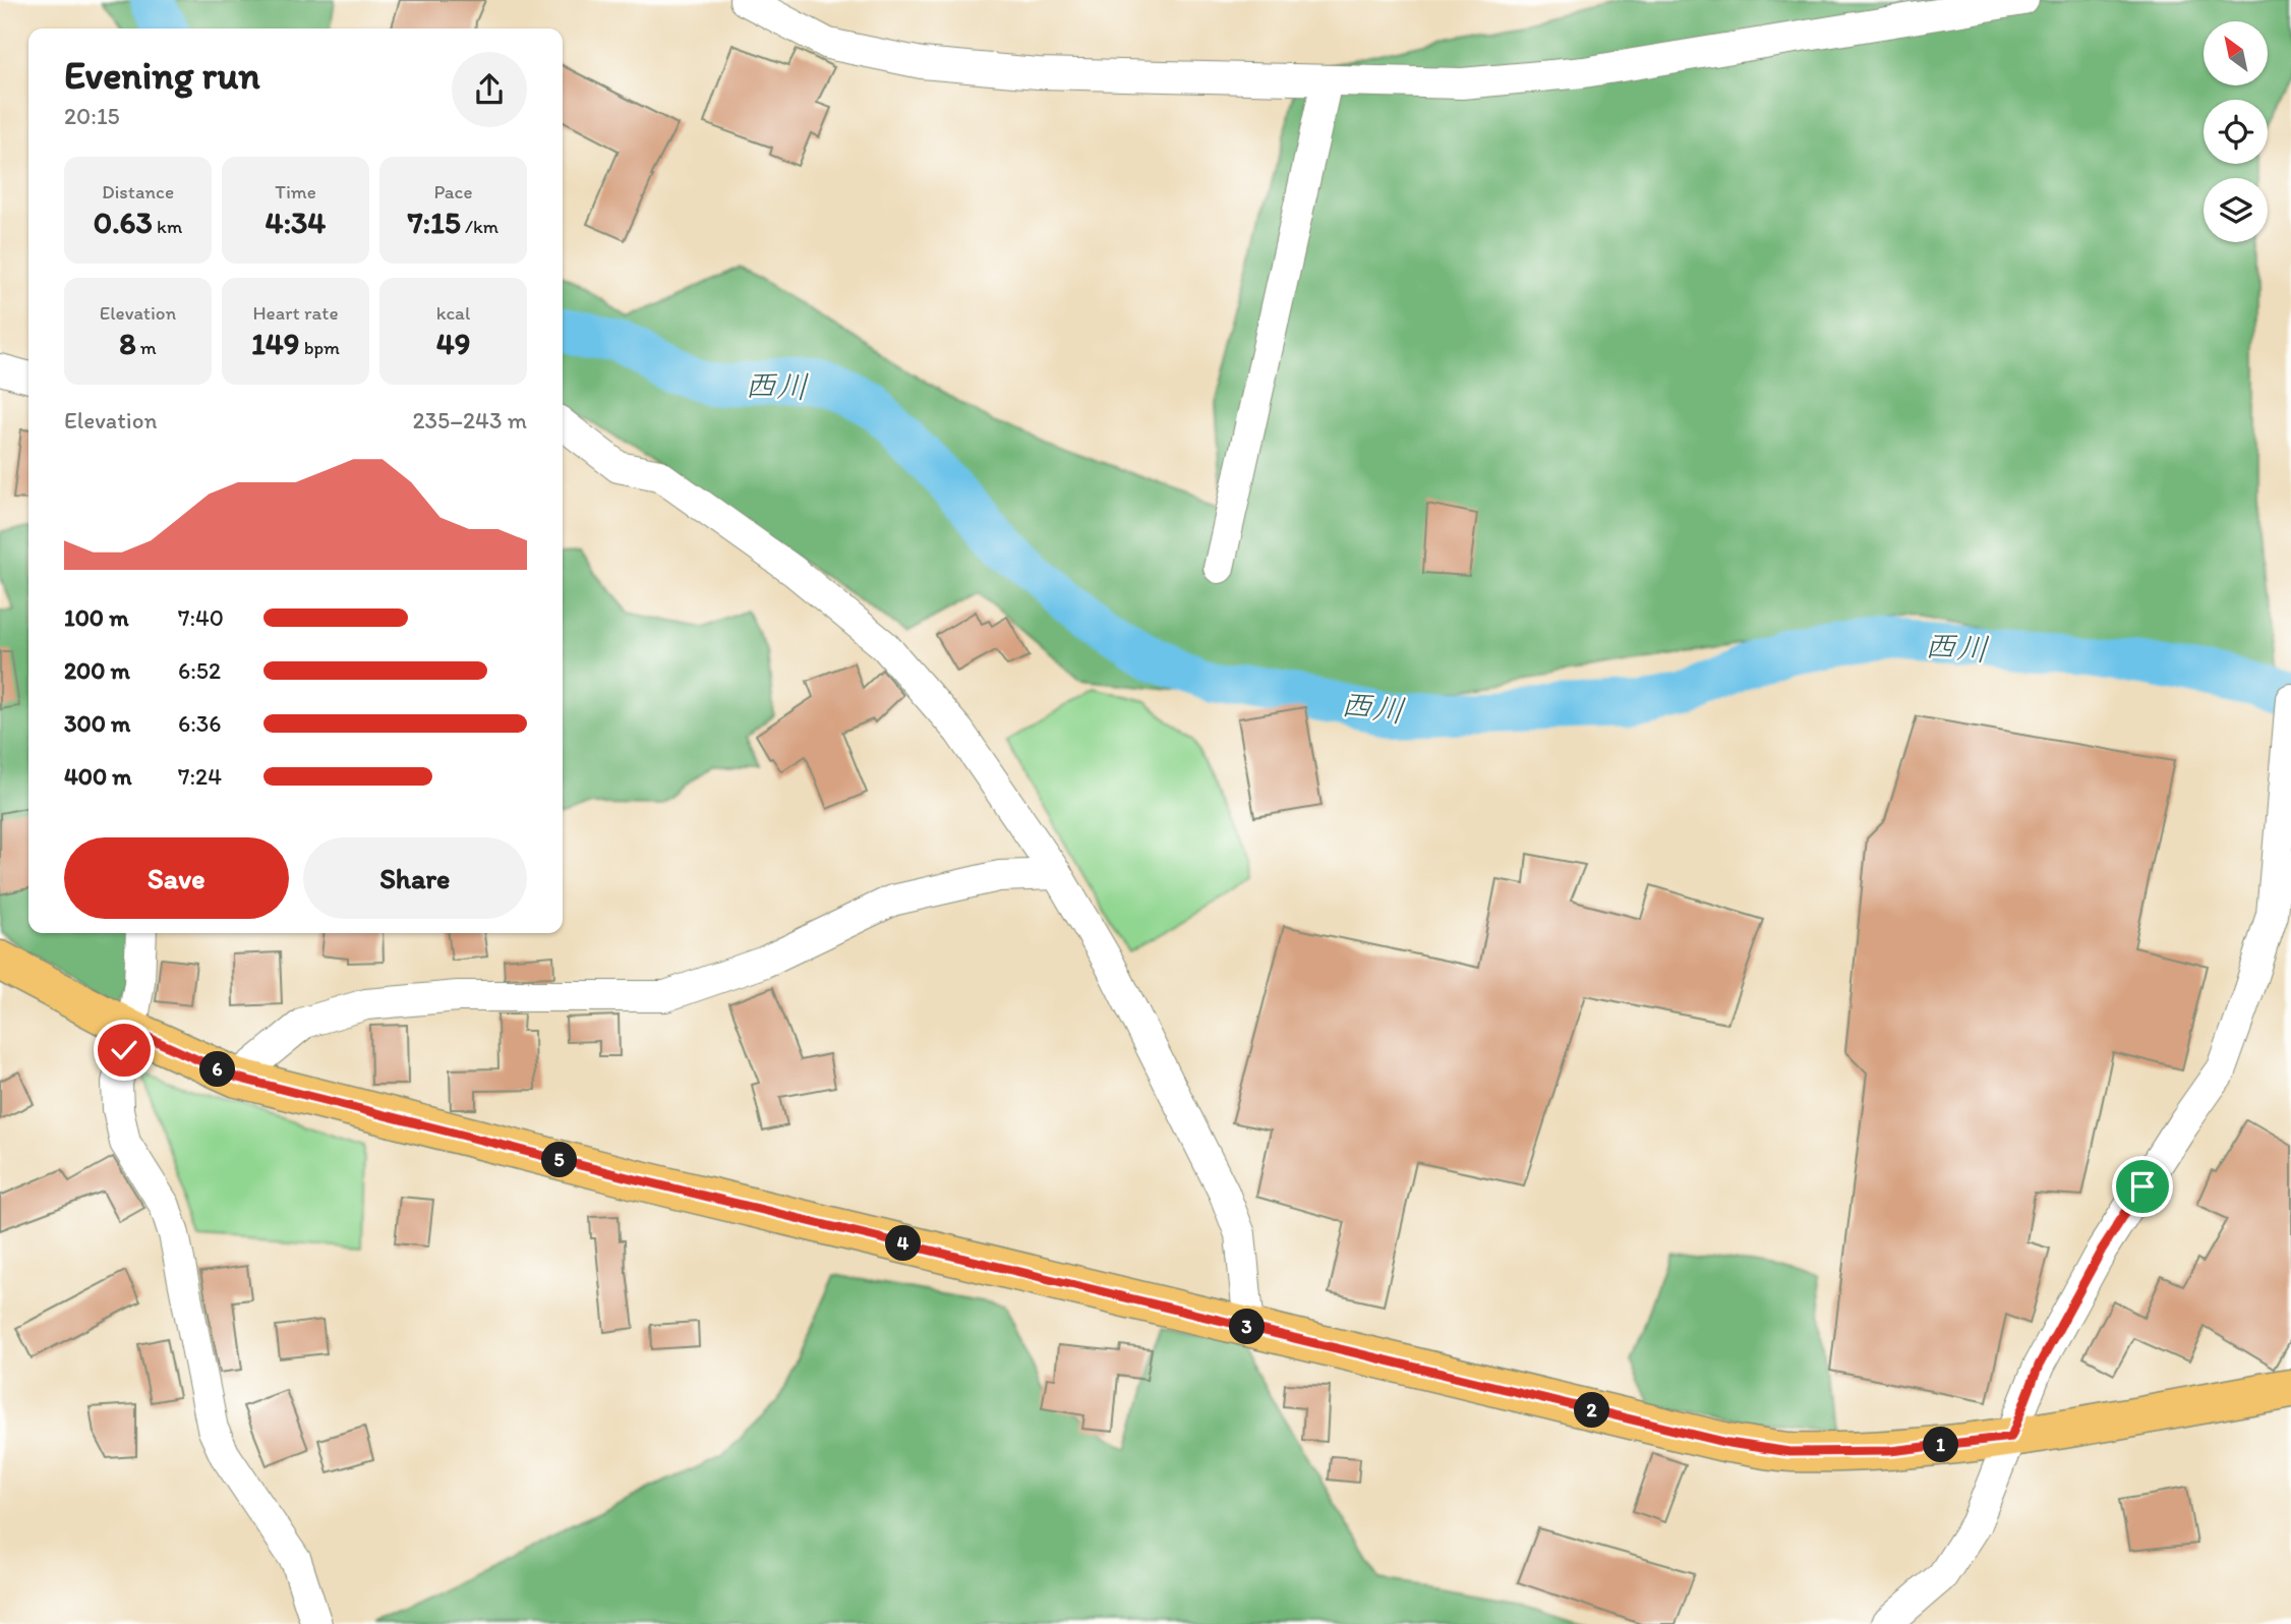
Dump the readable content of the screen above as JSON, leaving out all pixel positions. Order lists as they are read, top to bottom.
{
  "water": ["西川"],
  "north": "top left",
  "page": {
    "heading": ["Evening run", "20:15"],
    "stats": [
      ["Distance", "0.63 km"],
      ["Time", "4:34"],
      ["Pace", "7:15 /km"],
      ["Elevation", "8 m"],
      ["Heart rate", "149 bpm"],
      ["kcal", "49"]
    ],
    "chart": ["Elevation", "235–243 m"],
    "list": [
      {
        "name": "100 m",
        "note": "7:40"
      },
      {
        "name": "200 m",
        "note": "6:52"
      },
      {
        "name": "300 m",
        "note": "6:36"
      },
      {
        "name": "400 m",
        "note": "7:24"
      }
    ],
    "buttons": ["Save", "Share"],
    "pins": [
      "6",
      "5",
      "4",
      "3",
      "2",
      "1"
    ]
  }
}
